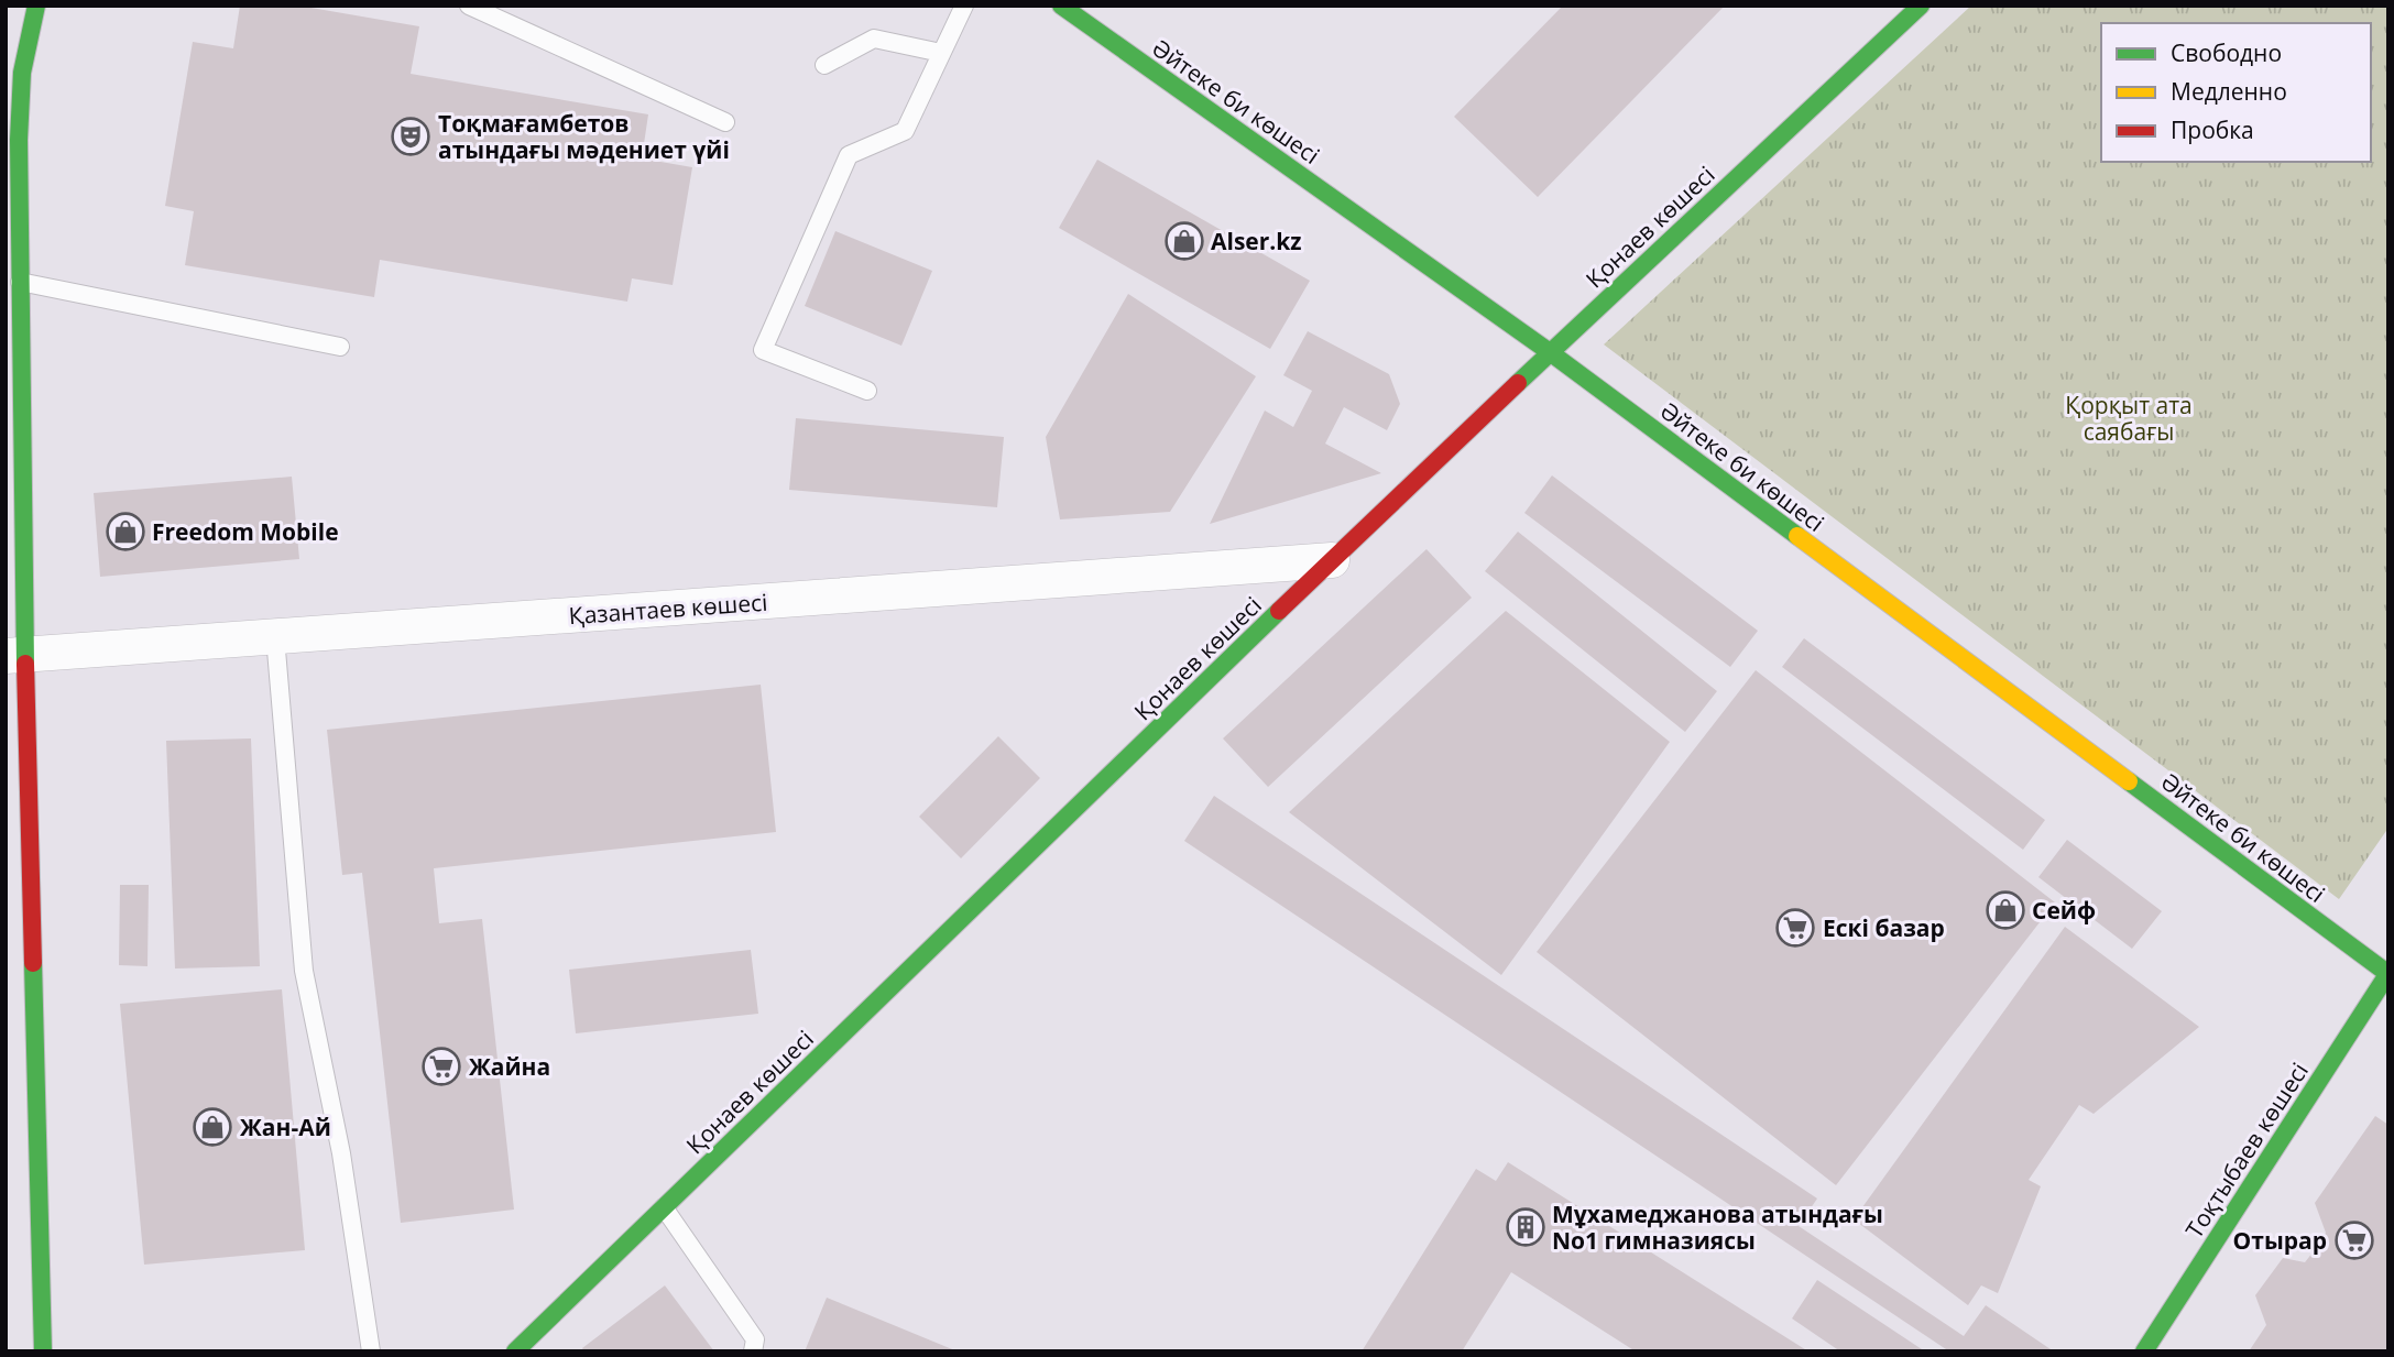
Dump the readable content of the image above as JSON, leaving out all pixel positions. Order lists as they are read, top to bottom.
{
  "streets": {
    "street": [
      "Әйтеке би көшесі",
      "Қонаев көшесі",
      "Қазантаев көшесі",
      "Тоқтыбаев көшесі"
    ]
  },
  "crossings": [
    ["Әйтеке би көшесі", "Қонаев көшесі"],
    ["Әйтеке би көшесі", "Тоқтыбаев көшесі"],
    ["Қонаев көшесі", "Қазантаев көшесі"]
  ],
  "parks": ["Қорқыт ата саябағы"],
  "places": {
    "theatre": ["Тоқмағамбетов атындағы мәдениет үйі"],
    "shop": [
      "Alser.kz",
      "Freedom Mobile",
      "Сейф",
      "Жан-Ай"
    ],
    "supermarket": ["Ескі базар", "Жайна", "Отырар"],
    "building": ["Мұхамеджанова атындағы No1 гимназиясы"]
  },
  "legend": ["Свободно", "Медленно", "Пробка"]
}
